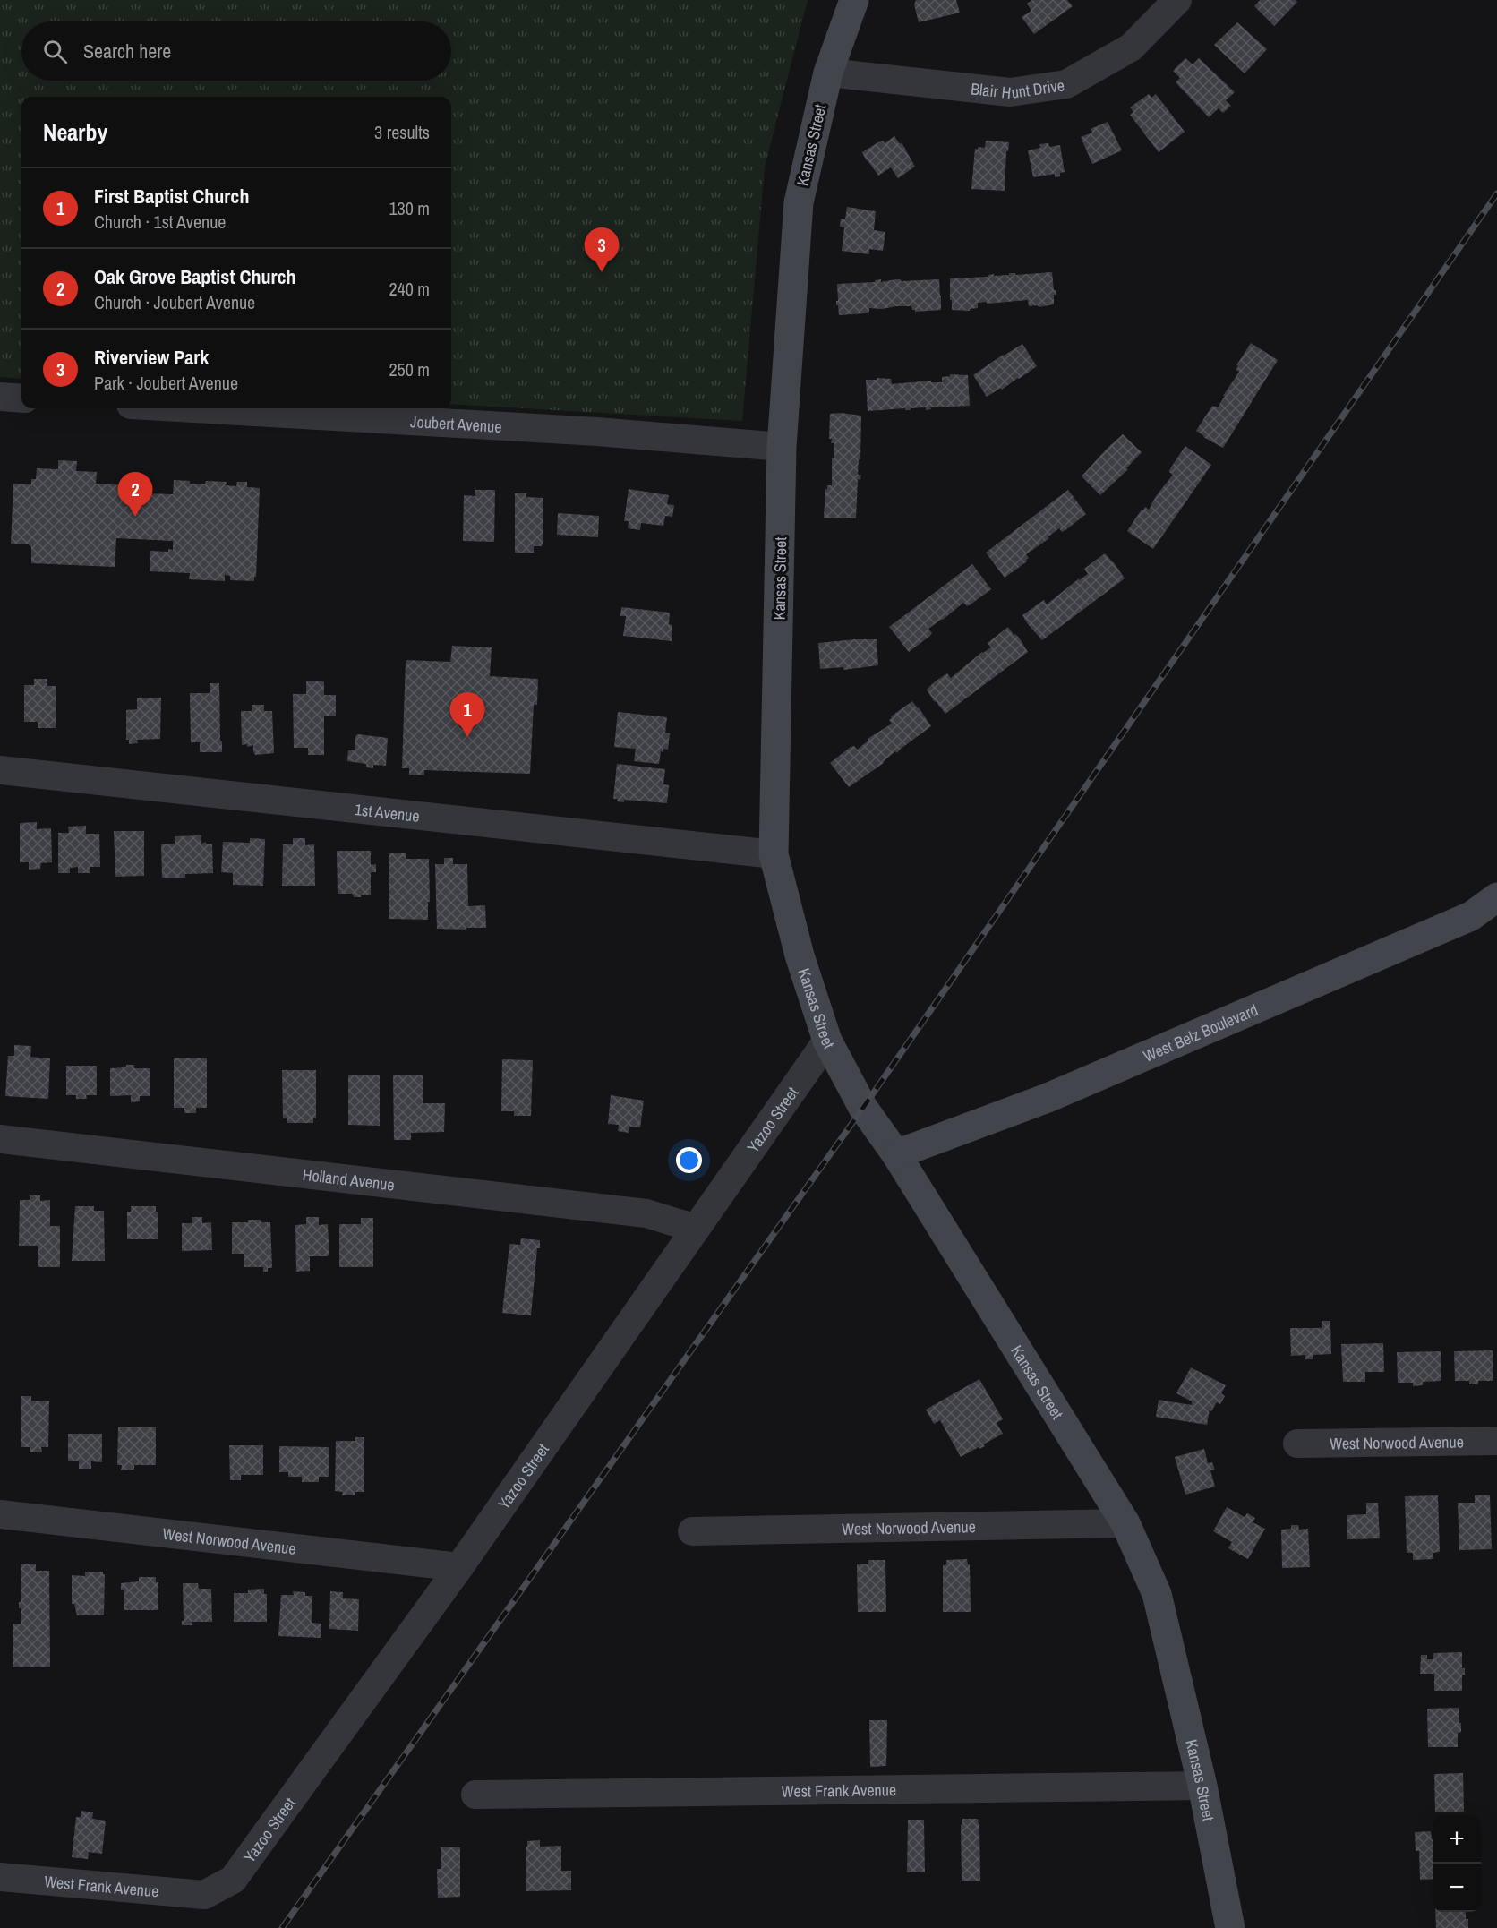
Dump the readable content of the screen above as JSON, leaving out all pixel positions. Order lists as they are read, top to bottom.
{
  "streets": {
    "street": [
      "Blair Hunt Drive",
      "Kansas Street",
      "Joubert Avenue",
      "1st Avenue",
      "West Belz Boulevard",
      "Yazoo Street",
      "Holland Avenue",
      "West Norwood Avenue",
      "West Frank Avenue"
    ]
  },
  "crossings": [
    ["Blair Hunt Drive", "Kansas Street"],
    ["Kansas Street", "Joubert Avenue"],
    ["Kansas Street", "1st Avenue"],
    ["Kansas Street", "West Belz Boulevard"],
    ["Kansas Street", "Yazoo Street"],
    ["Kansas Street", "West Norwood Avenue"],
    ["Kansas Street", "West Frank Avenue"],
    ["Yazoo Street", "Holland Avenue"],
    ["Yazoo Street", "West Norwood Avenue"],
    ["Yazoo Street", "West Frank Avenue"]
  ],
  "page": {
    "search": "Search here",
    "heading": ["Nearby", "3 results"],
    "list": [
      {
        "mark": "1",
        "name": "First Baptist Church",
        "note": "Church · 1st Avenue",
        "value": "130 m"
      },
      {
        "mark": "2",
        "name": "Oak Grove Baptist Church",
        "note": "Church · Joubert Avenue",
        "value": "240 m"
      },
      {
        "mark": "3",
        "name": "Riverview Park",
        "note": "Park · Joubert Avenue",
        "value": "250 m"
      }
    ],
    "pins": ["3", "2", "1"],
    "map_buttons": ["+", "−"]
  }
}
